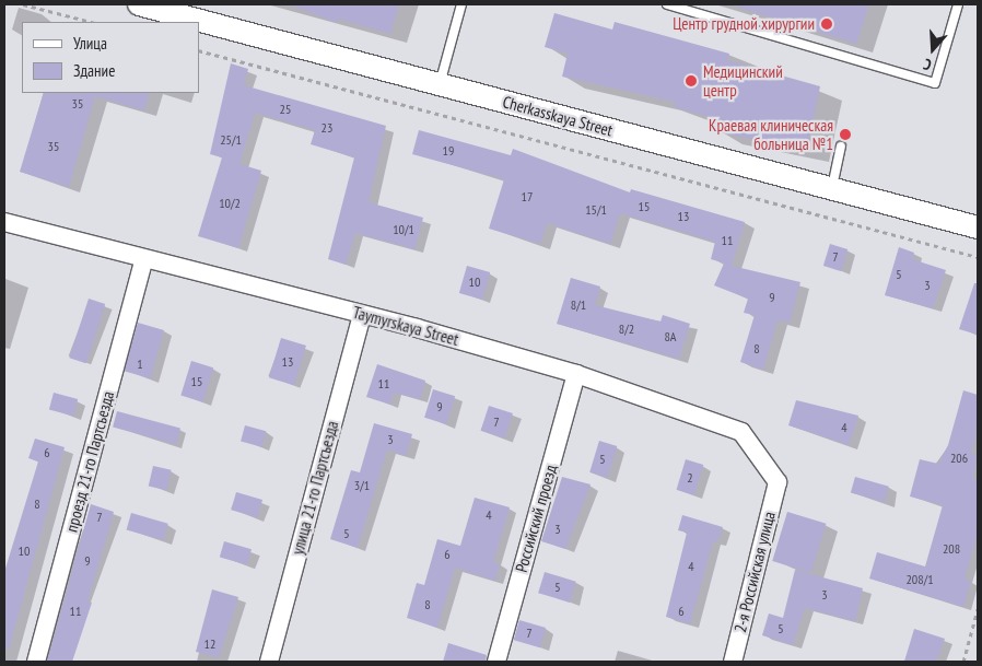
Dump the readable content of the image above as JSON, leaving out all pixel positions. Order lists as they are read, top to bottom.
{
  "streets": {
    "street": [
      "Cherkasskaya Street",
      "Taymyrskaya Street",
      "проезд 21-го Партсъезда",
      "улица 21-го Партсъезда",
      "Российский проезд",
      "2-я Российская улица"
    ]
  },
  "crossings": [
    ["Taymyrskaya Street", "проезд 21-го Партсъезда"],
    ["Taymyrskaya Street", "улица 21-го Партсъезда"],
    ["Taymyrskaya Street", "Российский проезд"],
    ["Taymyrskaya Street", "2-я Российская улица"]
  ],
  "places": ["Центр грудной хирургии", "Медицинский центр", "Краевая клиническая больница №1"],
  "house_numbers": [
    "35",
    "25",
    "23",
    "25/1",
    "35",
    "19",
    "17",
    "10/2",
    "15",
    "15/1",
    "13",
    "10/1",
    "11",
    "7",
    "5",
    "10",
    "3",
    "9",
    "8/1",
    "8/2",
    "8А",
    "8",
    "13",
    "1",
    "15",
    "11",
    "9",
    "7",
    "4",
    "3",
    "6",
    "206",
    "5",
    "2",
    "3/1",
    "8",
    "4",
    "7",
    "3",
    "5",
    "208",
    "10",
    "6",
    "9",
    "4",
    "208/1",
    "5",
    "3",
    "8",
    "11",
    "6",
    "5",
    "7",
    "12"
  ],
  "legend": ["Улица", "Здание"],
  "north": "bottom"
}
